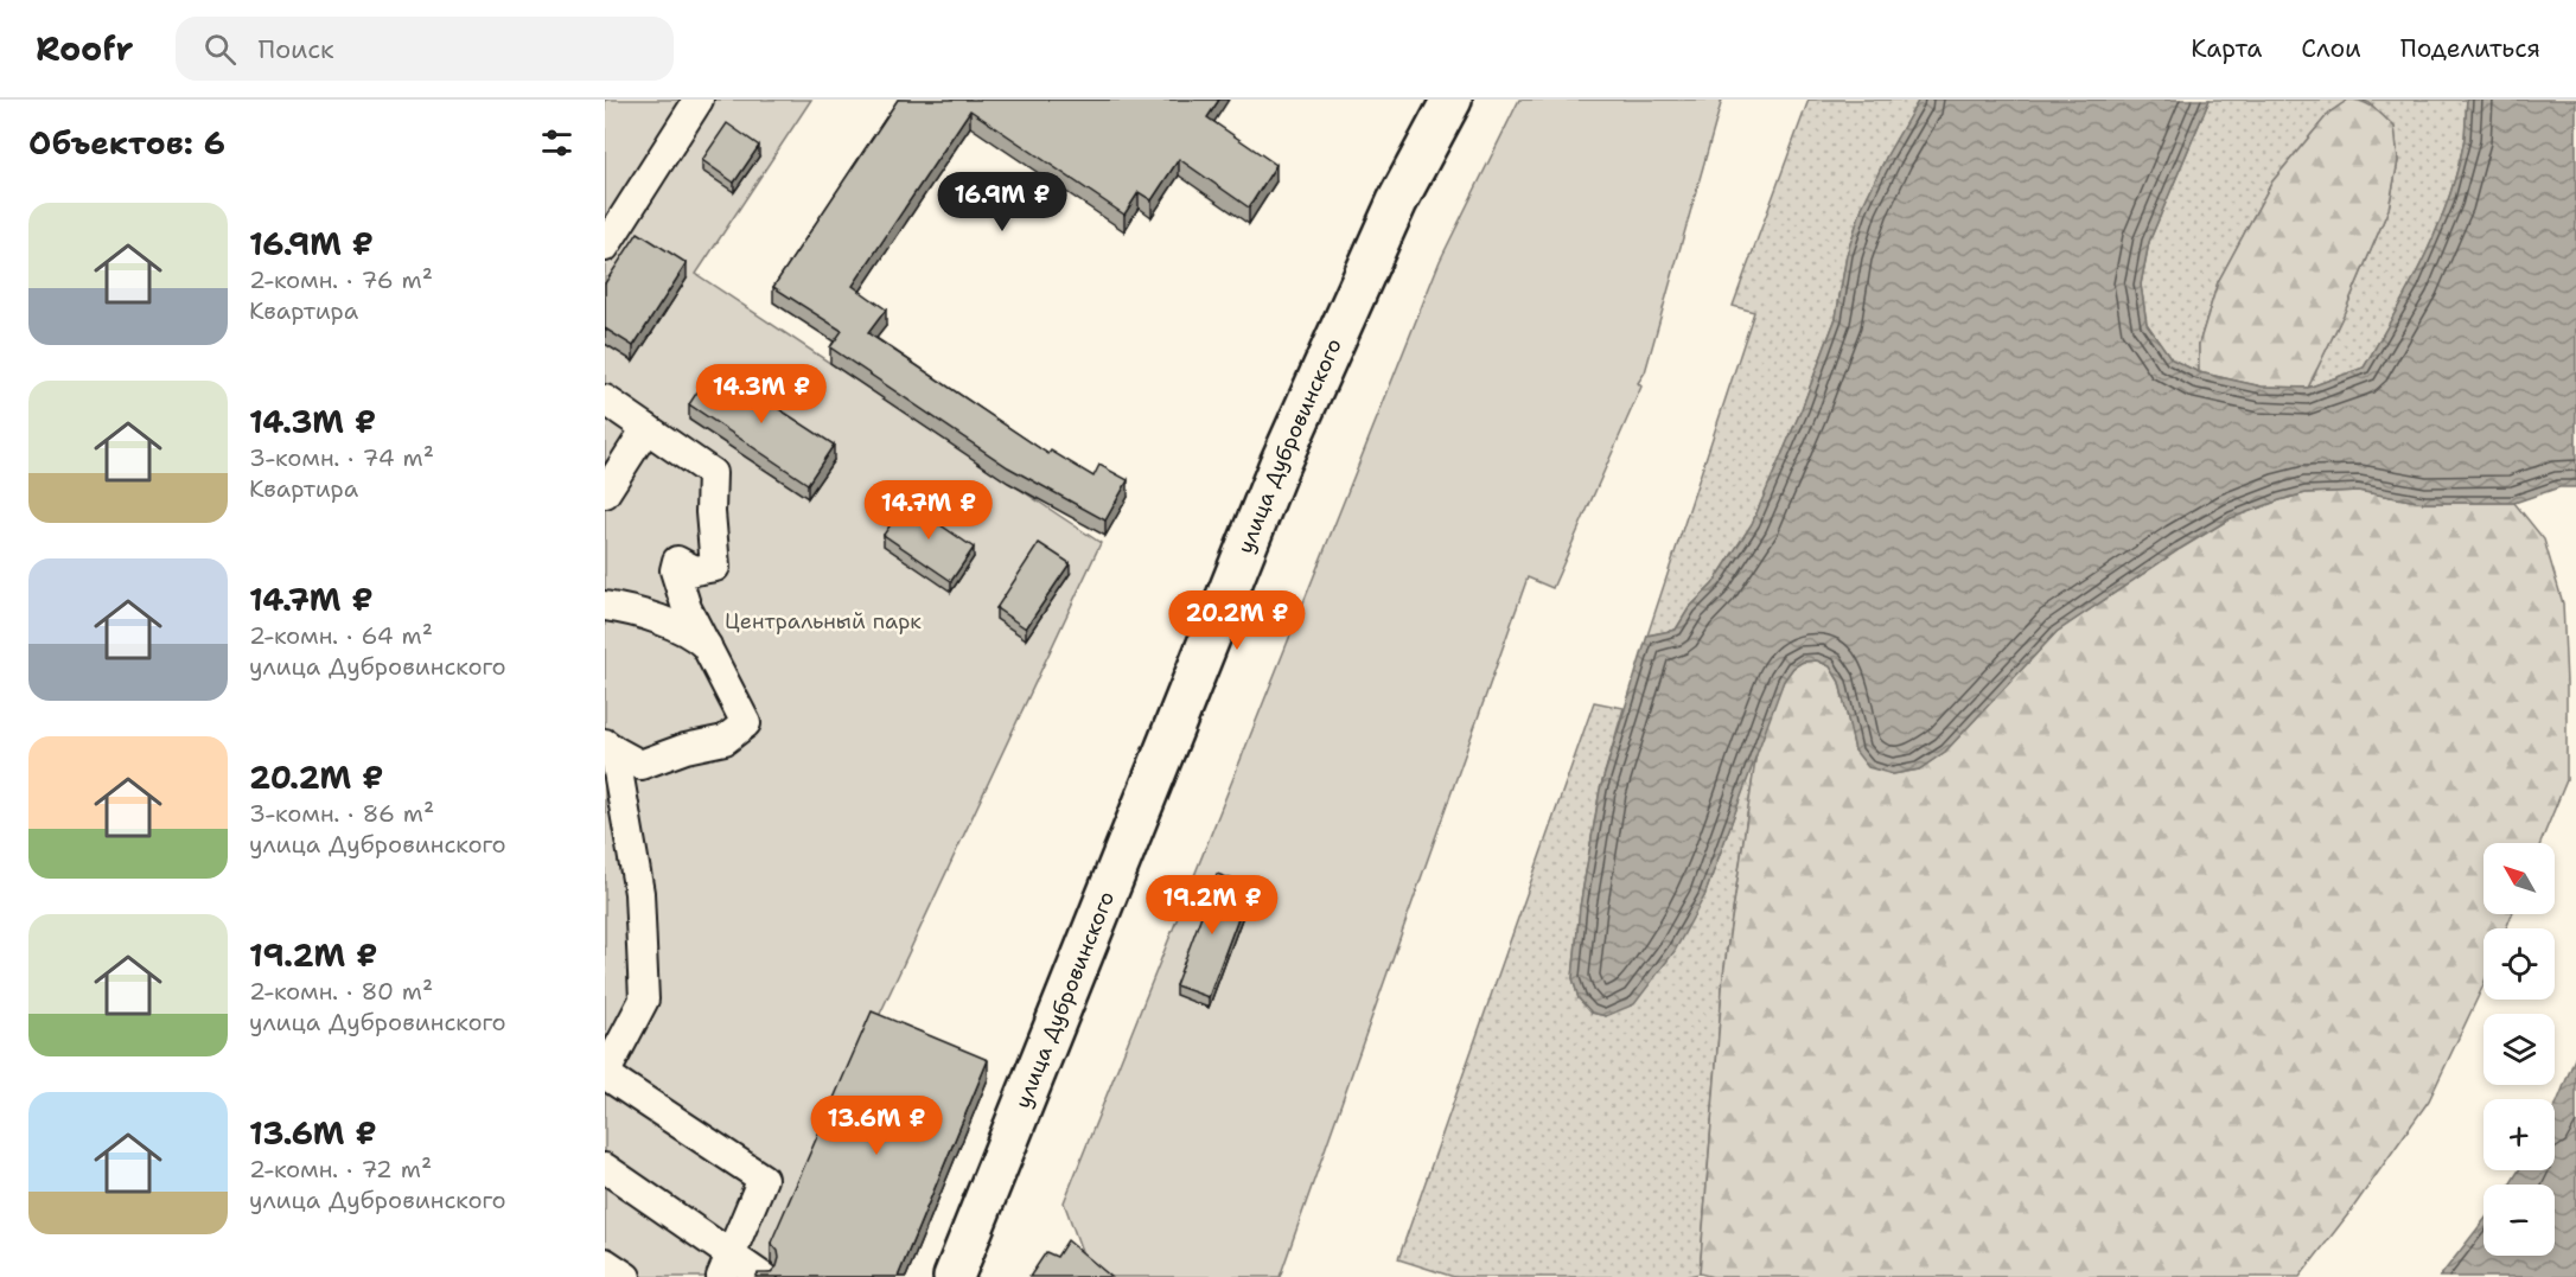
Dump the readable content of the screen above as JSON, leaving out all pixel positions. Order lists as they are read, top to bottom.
{
  "streets": {
    "main road": ["улица Дубровинского"]
  },
  "parks": ["Центральный парк"],
  "north": "top left",
  "page": {
    "header": "Roofr",
    "search": "Поиск",
    "nav": ["Карта", "Слои", "Поделиться"],
    "heading": "Объектов: 6",
    "price": [
      "16.9M ₽",
      "14.3M ₽",
      "14.7M ₽",
      "20.2M ₽",
      "19.2M ₽",
      "13.6M ₽"
    ],
    "list": [
      {
        "name": "16.9M ₽",
        "note": "2-комн. · 76 m² · Квартира"
      },
      {
        "name": "14.3M ₽",
        "note": "3-комн. · 74 m² · Квартира"
      },
      {
        "name": "14.7M ₽",
        "note": "2-комн. · 64 m² · улица Дубровинского"
      },
      {
        "name": "20.2M ₽",
        "note": "3-комн. · 86 m² · улица Дубровинского"
      },
      {
        "name": "19.2M ₽",
        "note": "2-комн. · 80 m² · улица Дубровинского"
      },
      {
        "name": "13.6M ₽",
        "note": "2-комн. · 72 m² · улица Дубровинского"
      }
    ],
    "map_buttons": ["+", "−"]
  }
}
